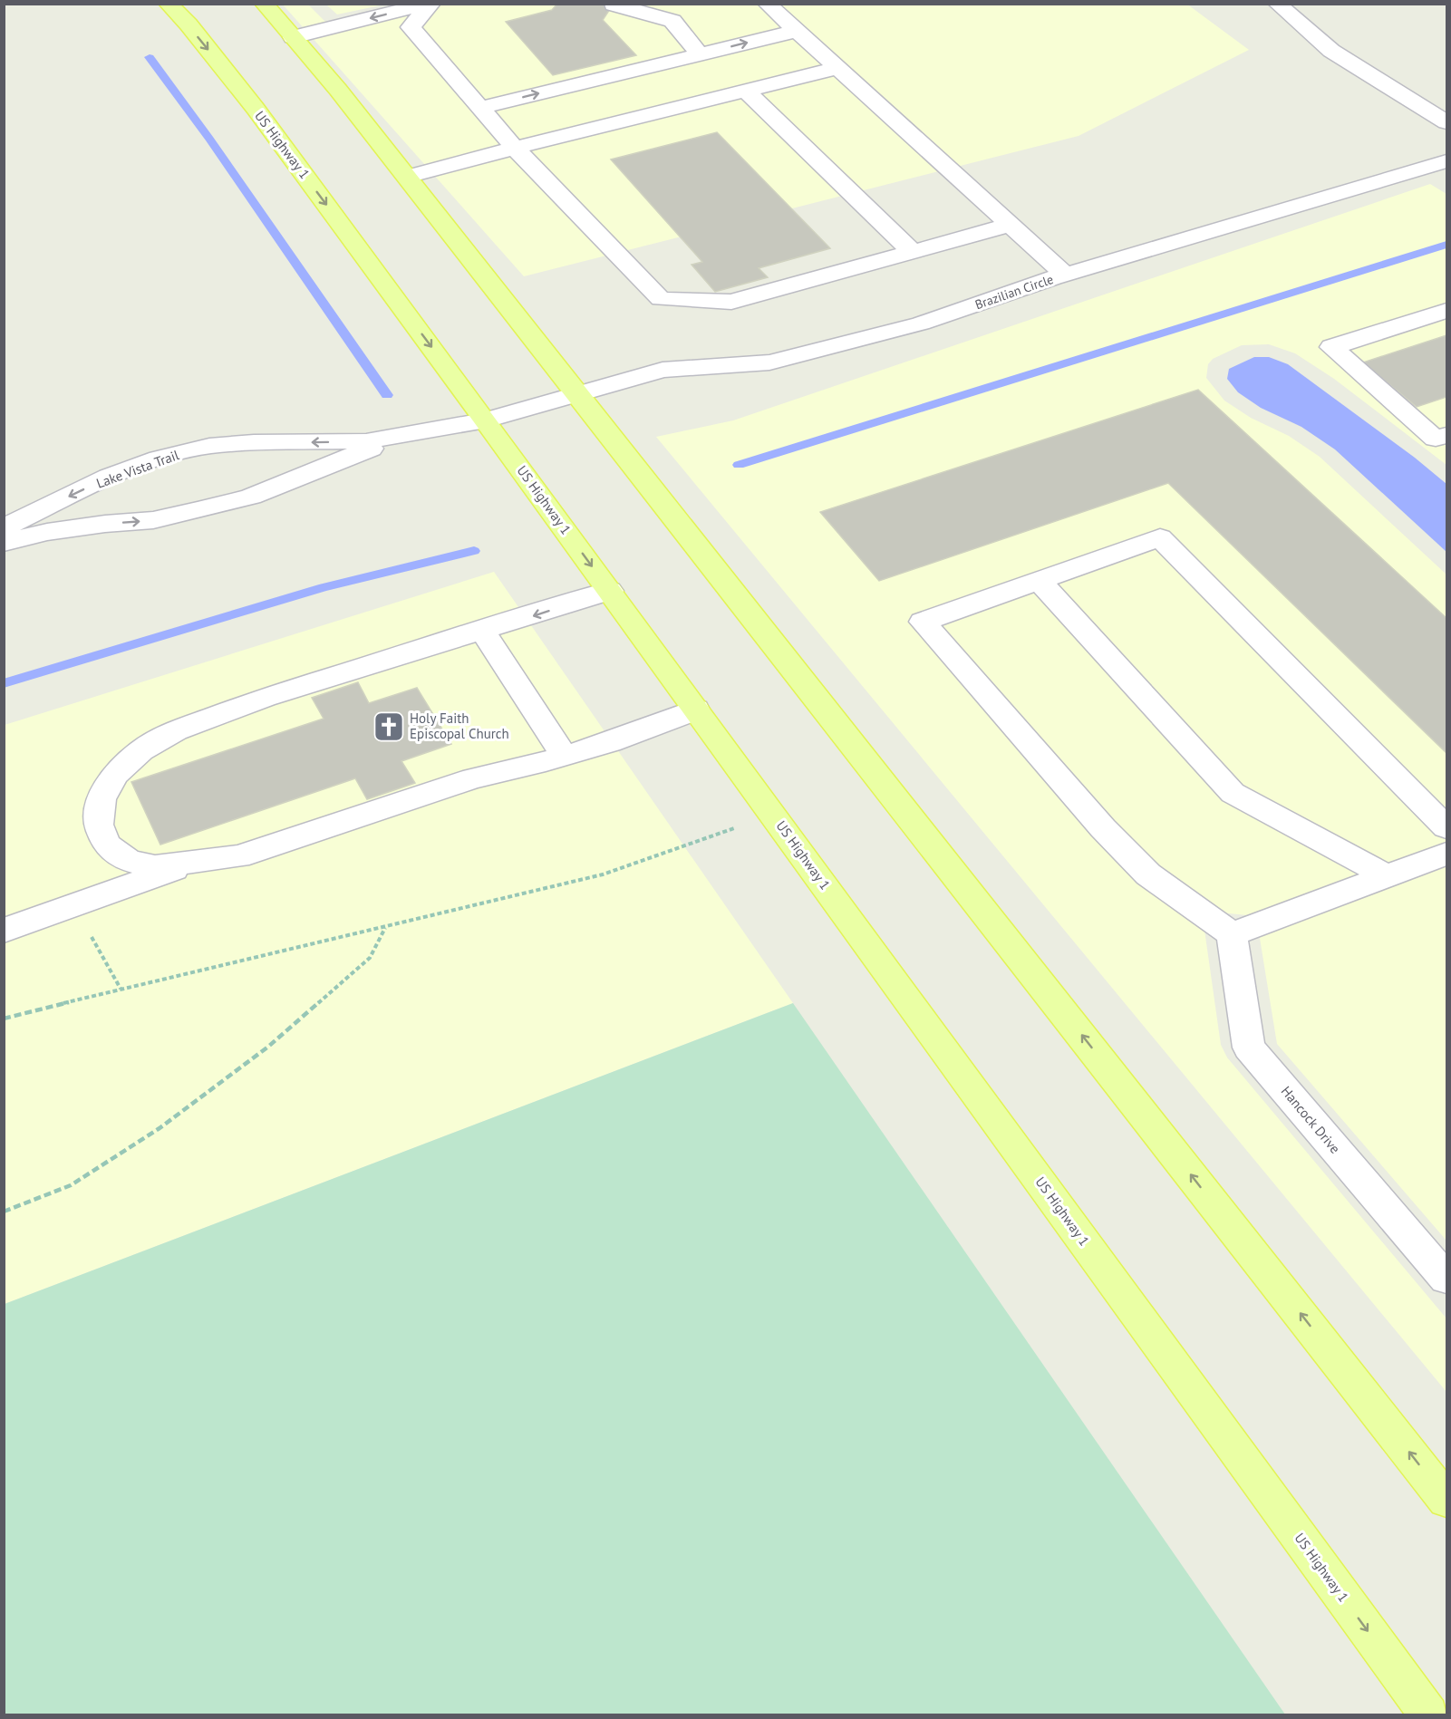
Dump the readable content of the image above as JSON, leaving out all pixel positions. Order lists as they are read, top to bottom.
{
  "streets": {
    "main road": ["US Highway 1"],
    "street": ["Brazilian Circle", "Lake Vista Trail", "Hancock Drive"]
  },
  "crossings": [
    ["US Highway 1", "Lake Vista Trail"],
    ["Brazilian Circle", "Lake Vista Trail"]
  ],
  "places": {
    "church": ["Holy Faith Episcopal Church"]
  }
}
